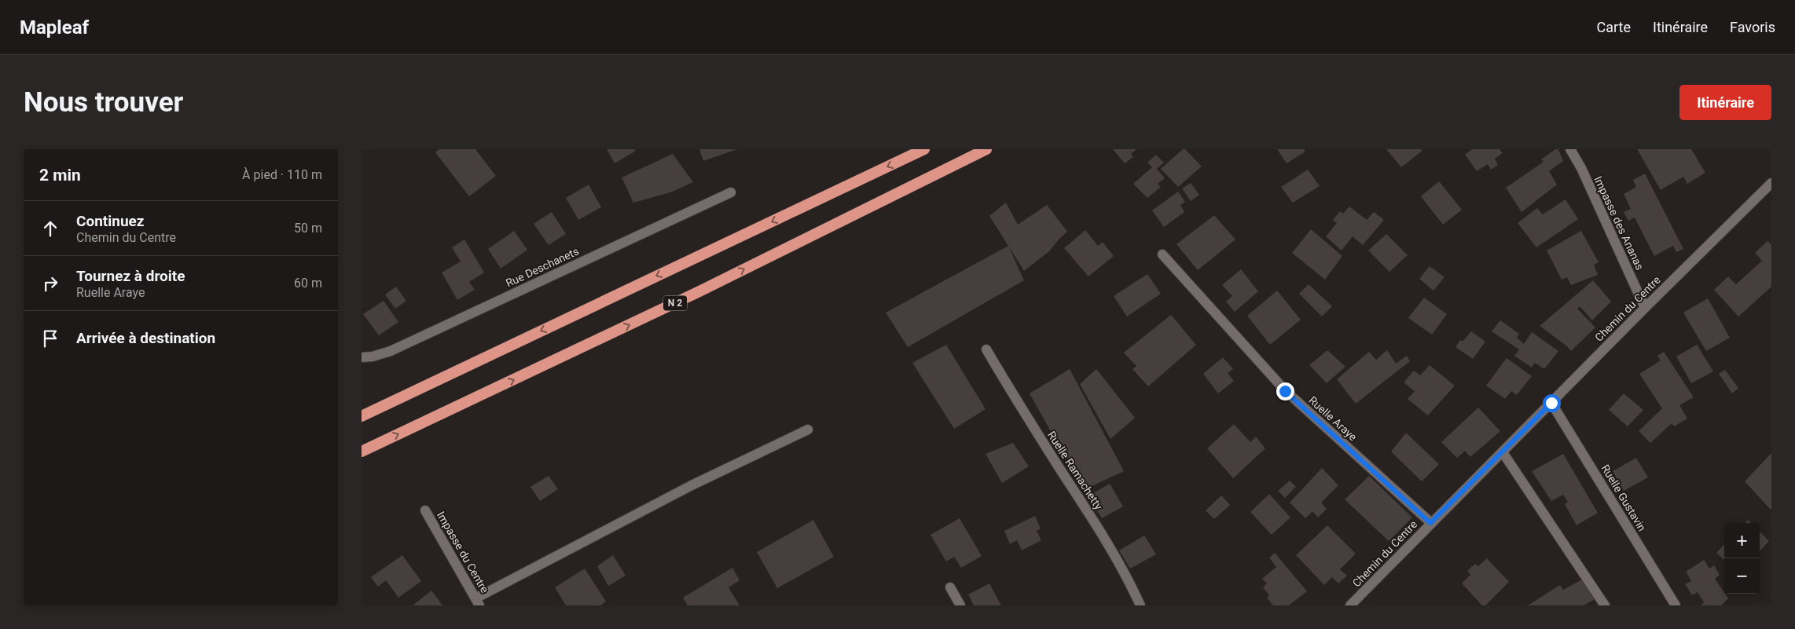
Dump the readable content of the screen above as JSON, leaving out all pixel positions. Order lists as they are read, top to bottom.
{
  "streets": {
    "highway": ["N 2"],
    "street": [
      "Impasse des Ananas",
      "Rue Deschanets",
      "Chemin du Centre",
      "Ruelle Araye",
      "Ruelle Ramachetty",
      "Ruelle Gustavin",
      "Impasse du Centre"
    ]
  },
  "crossings": [
    ["Impasse des Ananas", "Chemin du Centre"],
    ["Chemin du Centre", "Ruelle Araye"],
    ["Chemin du Centre", "Ruelle Gustavin"]
  ],
  "page": {
    "header": "Mapleaf",
    "nav": ["Carte", "Itinéraire", "Favoris"],
    "buttons": "Itinéraire",
    "title": "Nous trouver",
    "heading": ["2 min", "À pied · 110 m"],
    "list": [
      ["Continuez", "Chemin du Centre", "50 m"],
      ["Tournez à droite", "Ruelle Araye", "60 m"],
      "Arrivée à destination"
    ],
    "map_buttons": ["+", "−"]
  }
}
